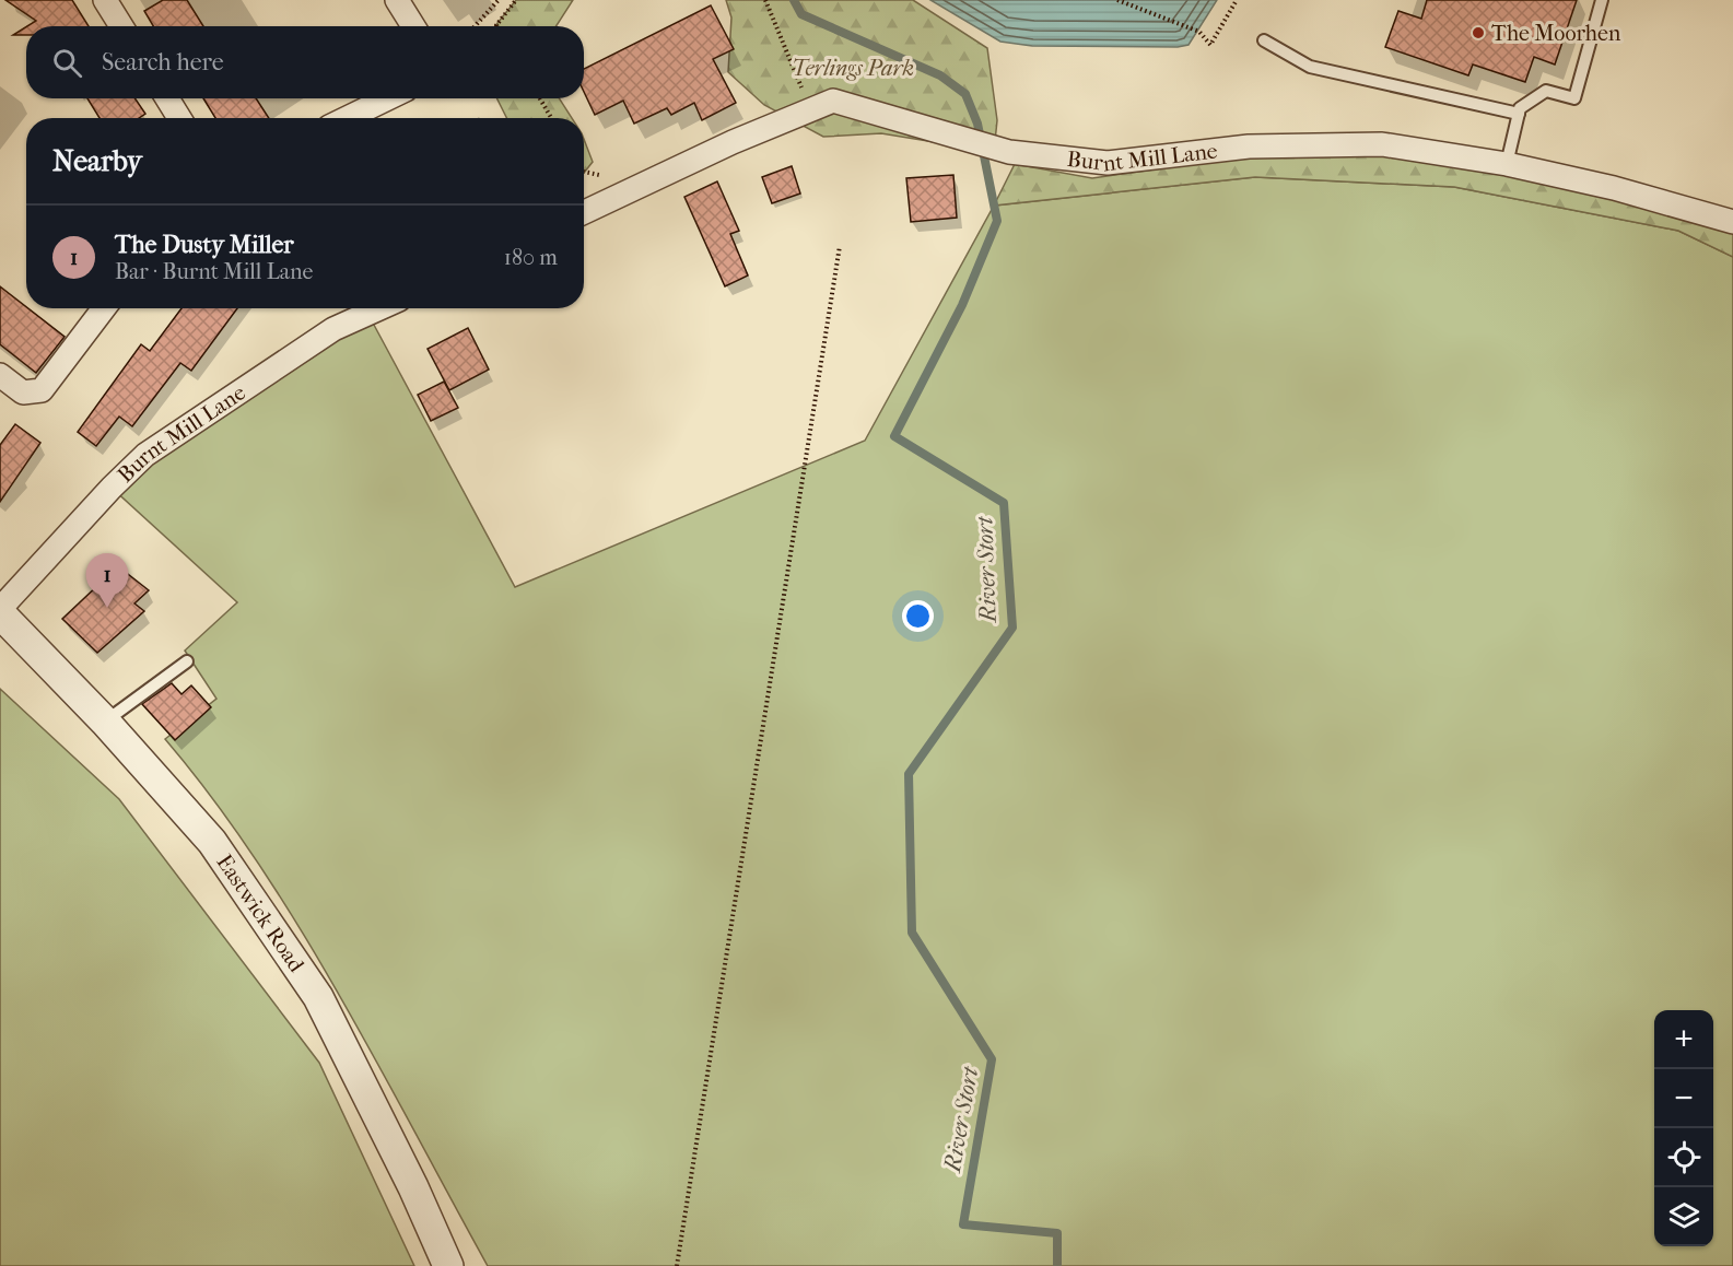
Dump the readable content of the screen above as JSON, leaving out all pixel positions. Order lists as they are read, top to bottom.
{
  "streets": {
    "street": ["Burnt Mill Lane", "Eastwick Road"]
  },
  "crossings": [
    ["Burnt Mill Lane", "Eastwick Road"]
  ],
  "water": ["River Stort"],
  "parks": ["Terlings Park"],
  "places": ["The Moorhen"],
  "page": {
    "search": "Search here",
    "heading": "Nearby",
    "list": [
      {
        "mark": "1",
        "name": "The Dusty Miller",
        "note": "Bar · Burnt Mill Lane",
        "value": "180 m"
      }
    ],
    "pins": "1",
    "map_buttons": ["+", "−"]
  }
}
